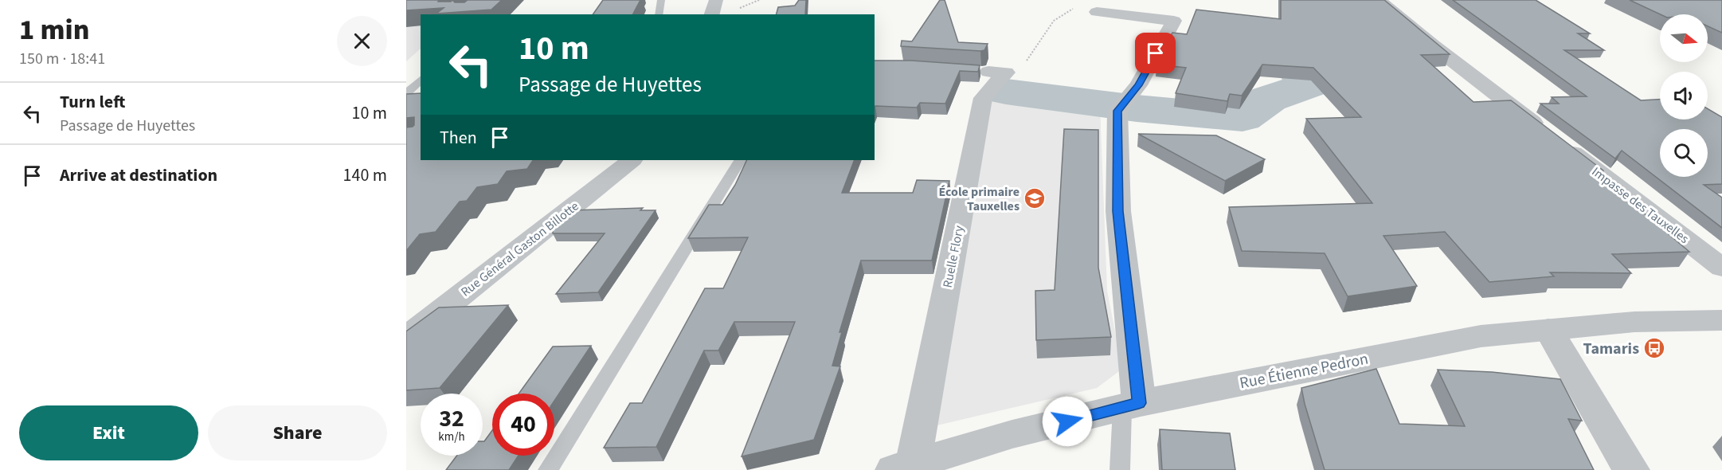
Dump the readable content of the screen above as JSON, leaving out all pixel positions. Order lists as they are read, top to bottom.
{
  "streets": {
    "street": [
      "Impasse des Tauxelles",
      "Rue Général Gaston Billotte",
      "Ruelle Flory",
      "Rue Étienne Pedron"
    ]
  },
  "crossings": [
    ["Ruelle Flory", "Rue Étienne Pedron"]
  ],
  "places": {
    "school or university": ["École primaire Tauxelles"],
    "bus stop": ["Tamaris"]
  },
  "north": "right",
  "page": {
    "heading": ["1 min", "150 m · 18:41"],
    "turn": ["10 m", "Passage de Huyettes"],
    "list": [
      {
        "name": "Turn left",
        "note": "Passage de Huyettes",
        "value": "10 m"
      },
      {
        "name": "Arrive at destination",
        "value": "140 m"
      }
    ],
    "then": "Then",
    "speed": "32 km/h",
    "limit": "40",
    "buttons": ["Exit", "Share"]
  }
}
